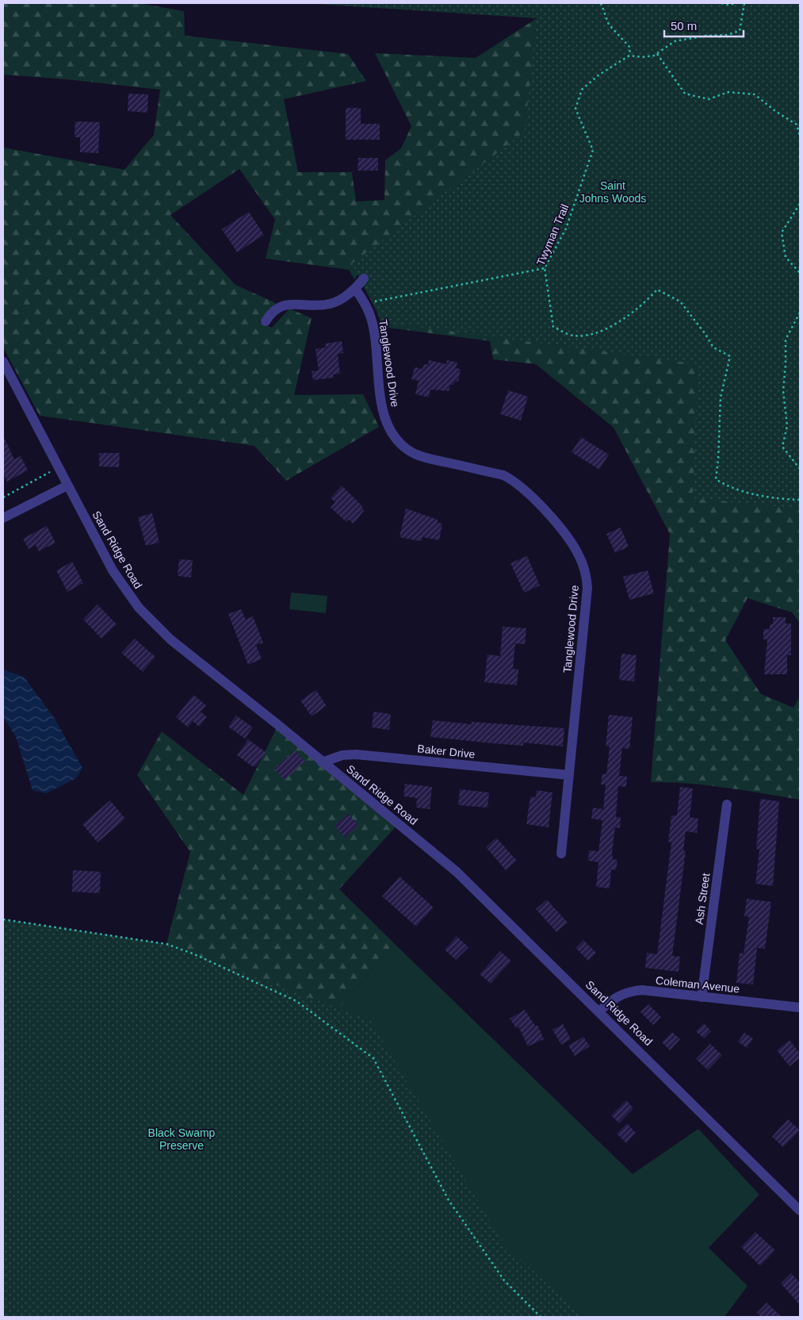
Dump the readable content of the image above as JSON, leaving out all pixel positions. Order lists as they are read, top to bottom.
{
  "streets": {
    "street": [
      "Tanglewood Drive",
      "Sand Ridge Road",
      "Baker Drive",
      "Ash Street",
      "Coleman Avenue"
    ],
    "path": ["Twyman Trail"]
  },
  "crossings": [
    ["Tanglewood Drive", "Baker Drive"],
    ["Sand Ridge Road", "Baker Drive"],
    ["Sand Ridge Road", "Coleman Avenue"],
    ["Ash Street", "Coleman Avenue"]
  ],
  "parks": ["Saint Johns Woods", "Black Swamp Preserve"],
  "scale_bar": "50 m"
}
